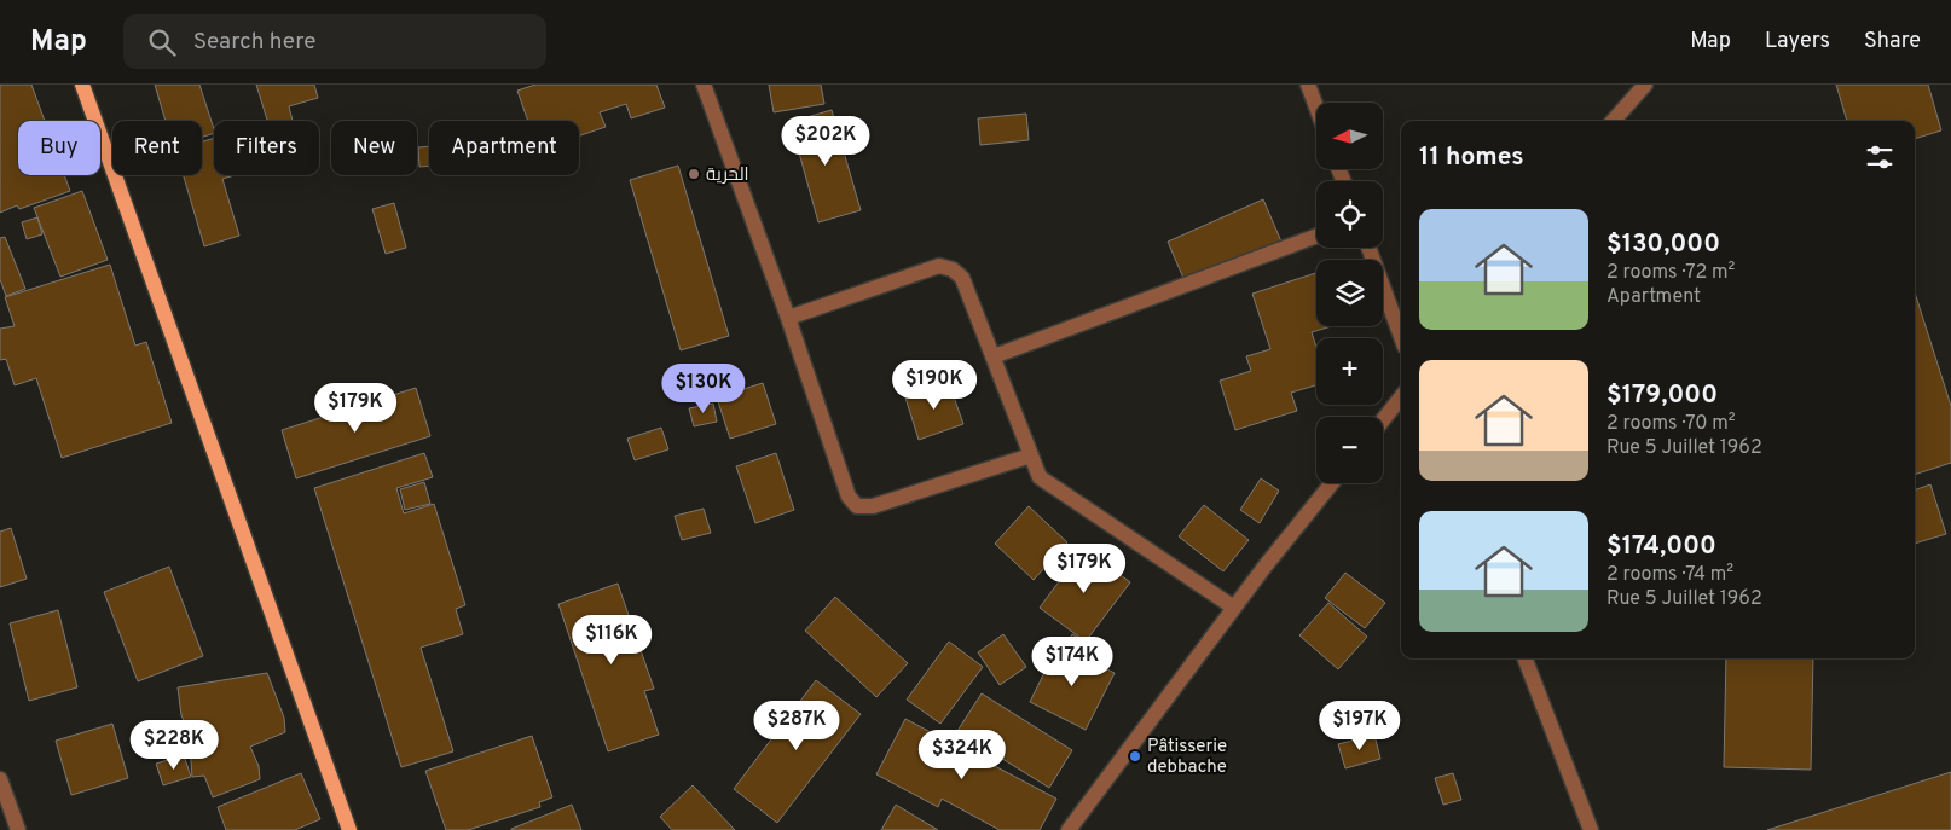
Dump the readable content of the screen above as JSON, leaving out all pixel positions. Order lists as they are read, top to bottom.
{
  "places": ["الحرية", "Pâtisserie debbache"],
  "north": "left",
  "page": {
    "header": "Map",
    "search": "Search here",
    "nav": ["Map", "Layers", "Share"],
    "map_buttons": ["+", "−"],
    "price": [
      "$202K",
      "$190K",
      "$130K",
      "$179K",
      "$179K",
      "$116K",
      "$174K",
      "$287K",
      "$197K",
      "$228K",
      "$324K"
    ],
    "chip": [
      "Buy",
      "Rent",
      "Filters",
      "New",
      "Apartment"
    ],
    "heading": "11 homes",
    "list": [
      {
        "name": "$130,000",
        "note": "2 rooms · 72 m² · Apartment"
      },
      {
        "name": "$179,000",
        "note": "2 rooms · 70 m² · Rue 5 Juillet 1962"
      },
      {
        "name": "$174,000",
        "note": "2 rooms · 74 m² · Rue 5 Juillet 1962"
      }
    ]
  }
}
